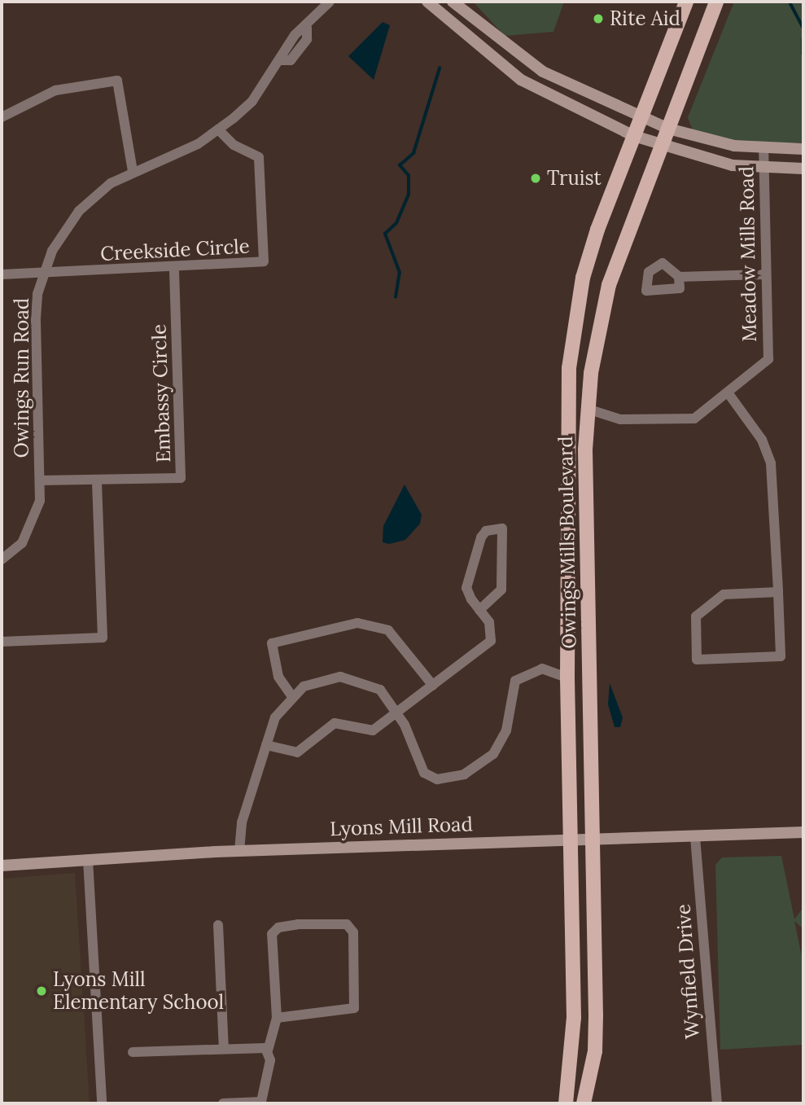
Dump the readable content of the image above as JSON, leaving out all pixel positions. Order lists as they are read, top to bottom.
{
  "streets": {
    "main road": ["Owings Mills Boulevard", "Lyons Mill Road"],
    "street": [
      "Creekside Circle",
      "Meadow Mills Road",
      "Owings Run Road",
      "Embassy Circle",
      "Wynfield Drive"
    ]
  },
  "crossings": [
    ["Creekside Circle", "Owings Run Road"],
    ["Creekside Circle", "Embassy Circle"],
    ["Meadow Mills Road", "Owings Mills Boulevard"],
    ["Owings Run Road", "Embassy Circle"],
    ["Owings Mills Boulevard", "Lyons Mill Road"],
    ["Lyons Mill Road", "Wynfield Drive"]
  ],
  "places": ["Rite Aid", "Truist", "Lyons Mill Elementary School"]
}
